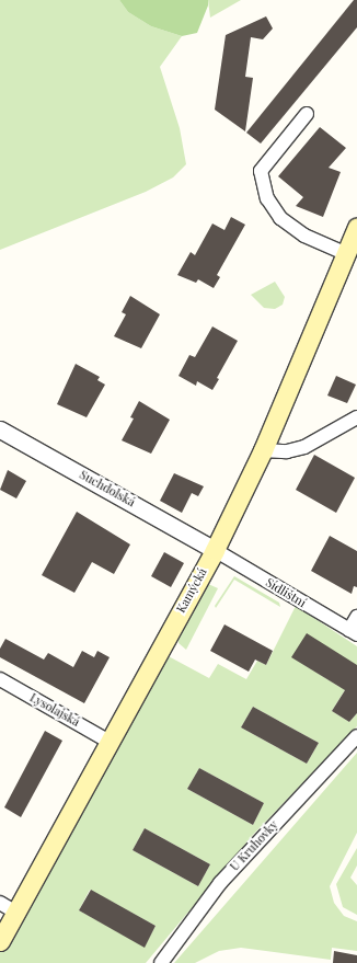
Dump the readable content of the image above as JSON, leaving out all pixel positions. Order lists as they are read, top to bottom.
{
  "streets": {
    "main road": ["Kamýcká"],
    "street": [
      "Suchdolská",
      "Sídlištní",
      "Lysolajská",
      "U Kruhovky"
    ]
  },
  "crossings": [
    ["Suchdolská", "Kamýcká"],
    ["Suchdolská", "Sídlištní"],
    ["Kamýcká", "Sídlištní"],
    ["Kamýcká", "Lysolajská"]
  ]
}
